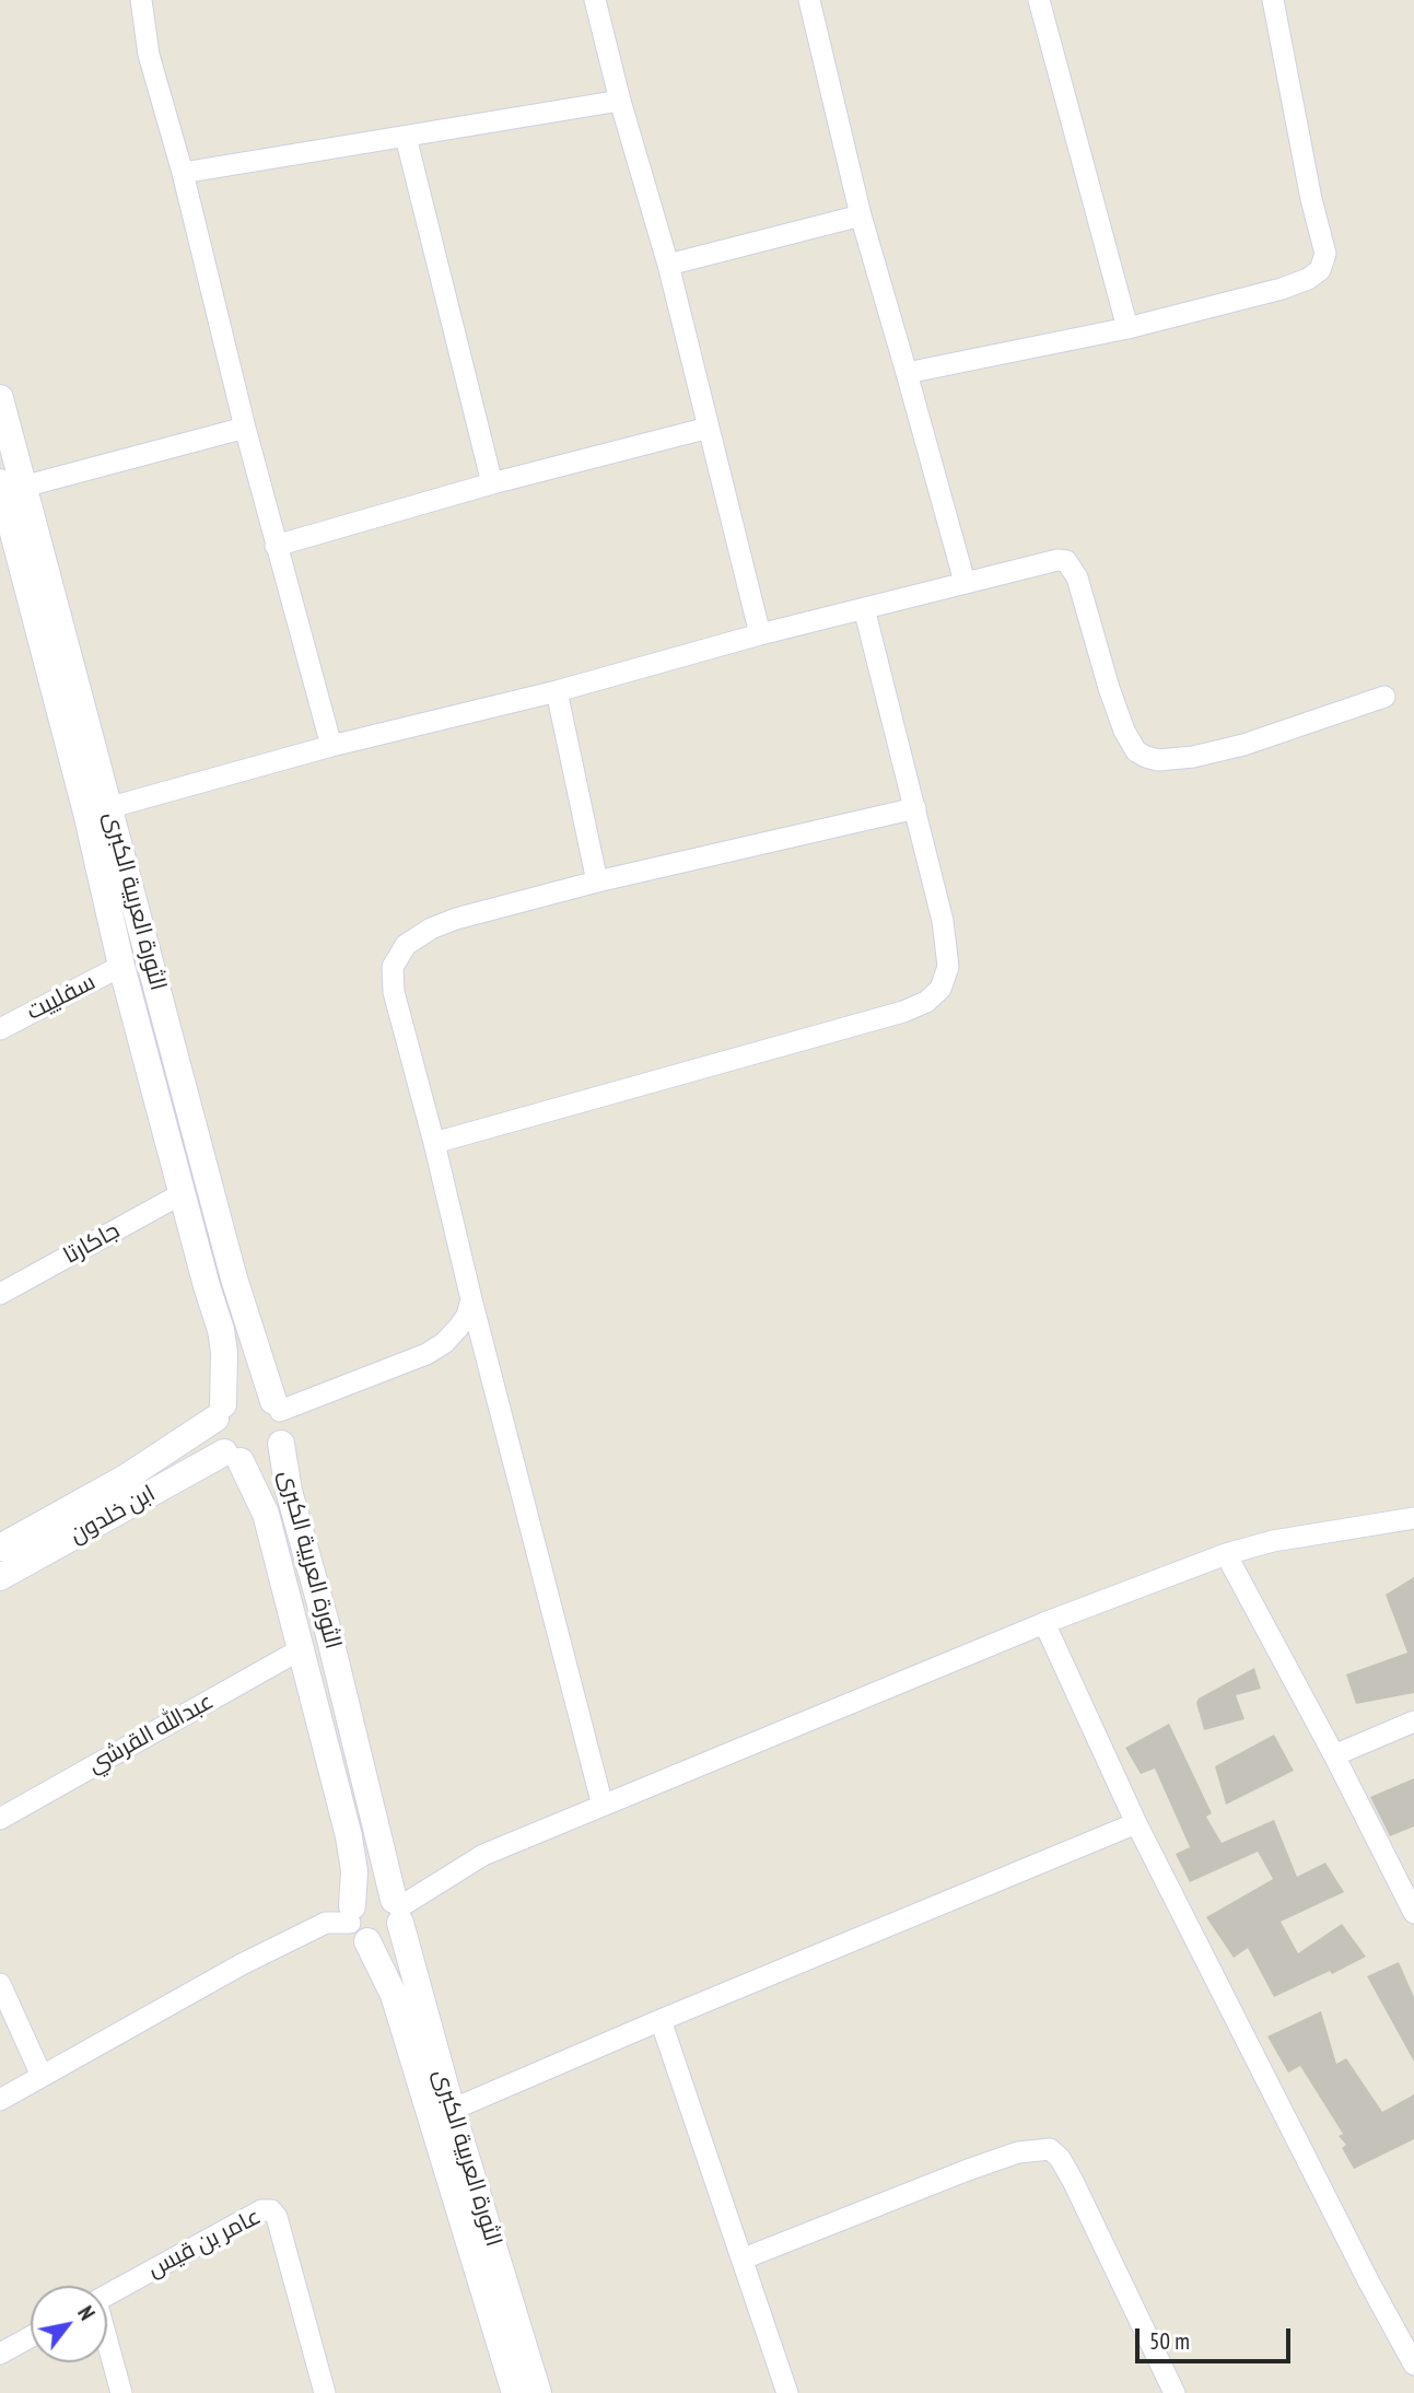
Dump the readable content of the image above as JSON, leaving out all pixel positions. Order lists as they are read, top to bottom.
{
  "streets": {
    "street": [
      "الثورة العربية الكبرى",
      "سفلييت",
      "جاكارتا",
      "ابن خلدون",
      "عبدالله القرشي",
      "عامر بن قيس"
    ]
  },
  "crossings": [
    ["الثورة العربية الكبرى", "سفلييت"],
    ["الثورة العربية الكبرى", "جاكارتا"],
    ["الثورة العربية الكبرى", "ابن خلدون"],
    ["الثورة العربية الكبرى", "عبدالله القرشي"]
  ],
  "scale_bar": "50 m",
  "north": "top right"
}
